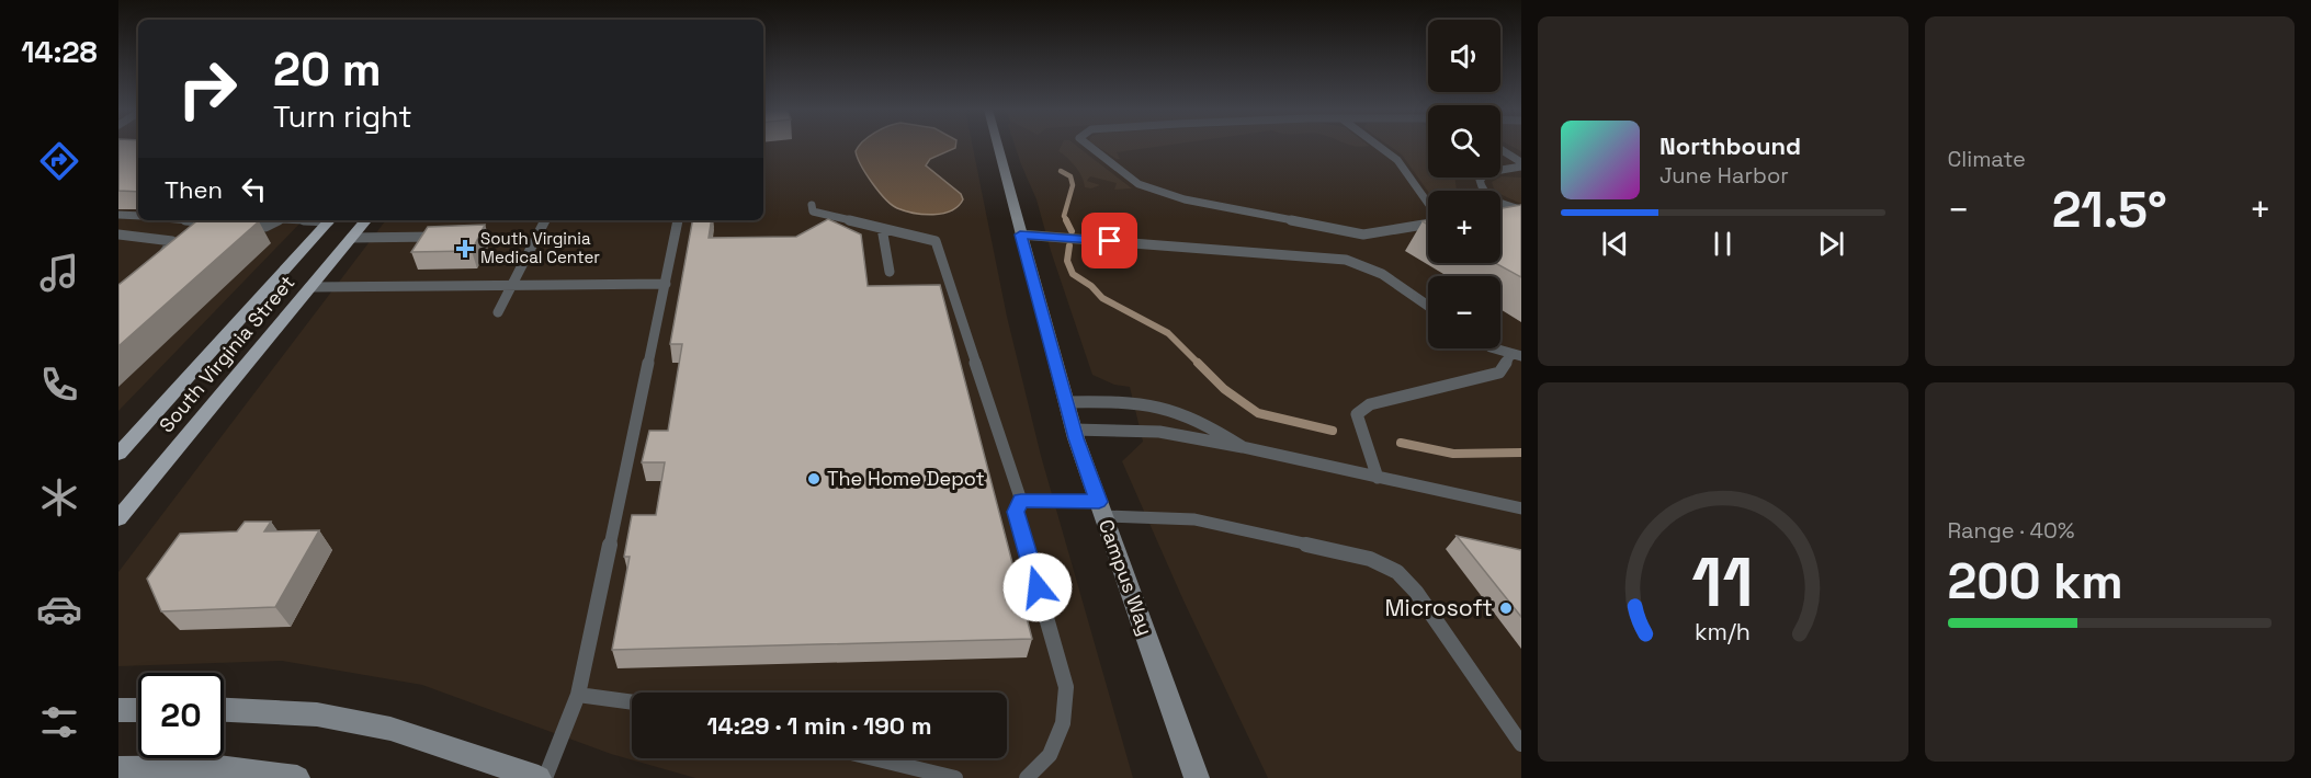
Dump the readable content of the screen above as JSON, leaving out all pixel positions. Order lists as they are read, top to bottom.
{
  "streets": {
    "main road": ["South Virginia Street"],
    "street": ["Campus Way"]
  },
  "places": {
    "health": ["South Virginia Medical Center"],
    "other": ["The Home Depot", "Microsoft"]
  },
  "page": {
    "tabs": "14:28",
    "tile": [
      "Climate",
      ["Range · 40%", "200 km"]
    ],
    "map_buttons": ["+", "−"],
    "turn": ["20 m", "Turn right"],
    "song": ["Northbound", "June Harbor"],
    "then": "Then",
    "heat": ["−", "21.5°", "+"],
    "limit": "20",
    "trip": "14:29 · 1 min · 190 m",
    "gauge": ["11", "km/h"]
  }
}
